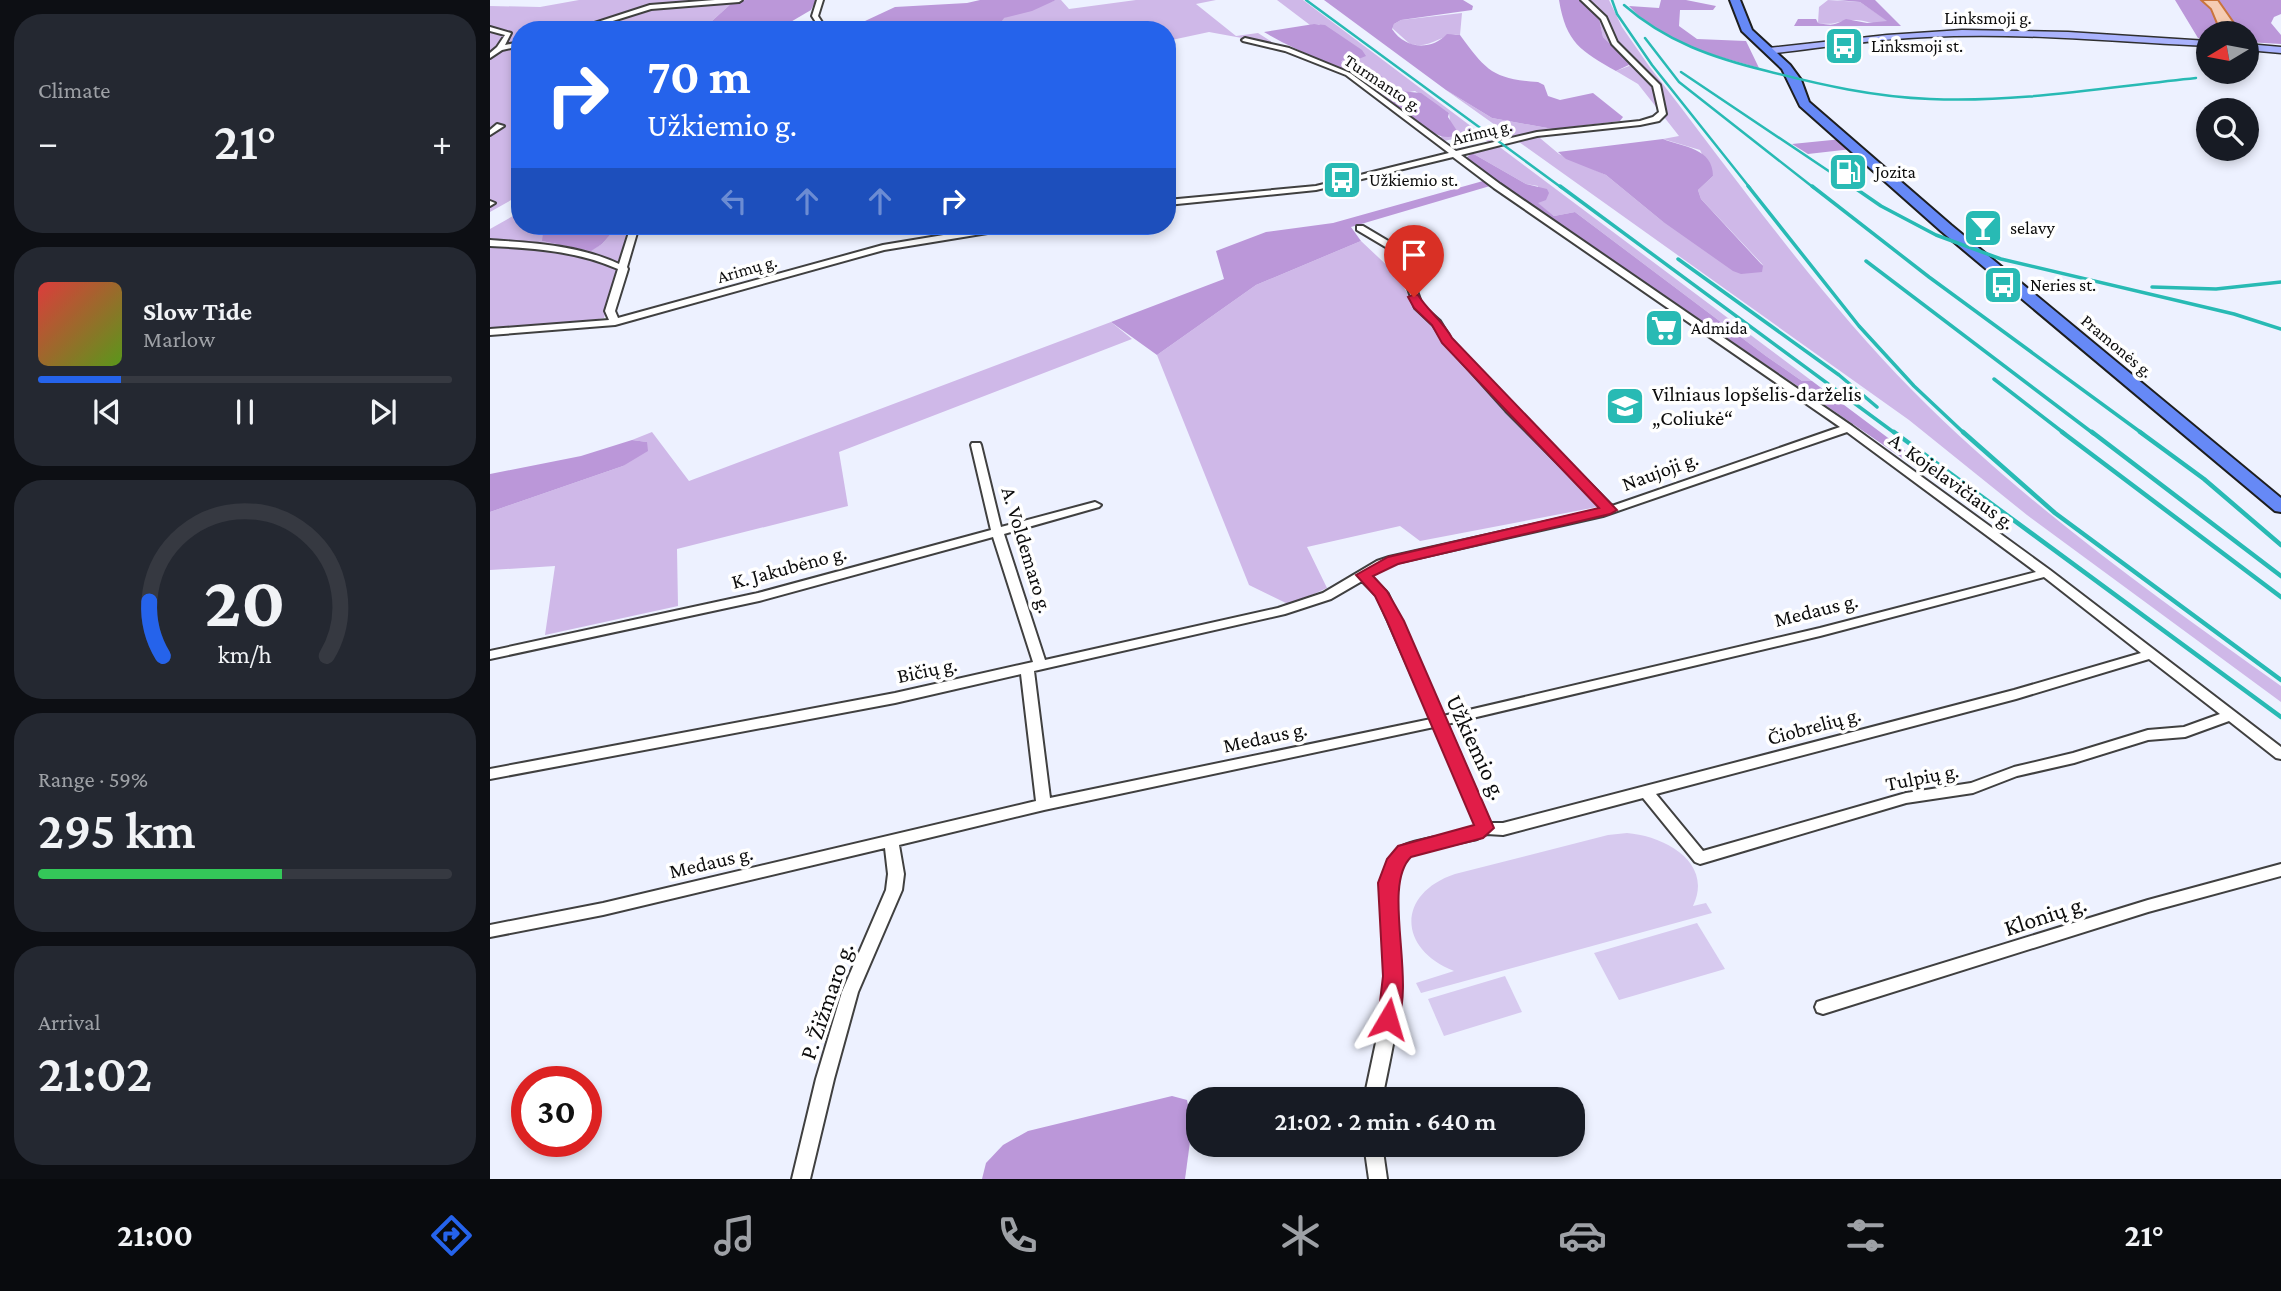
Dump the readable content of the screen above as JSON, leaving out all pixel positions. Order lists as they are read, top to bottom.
{
  "streets": {
    "main road": ["Linksmoji g.", "Pramonės g."],
    "street": [
      "Turmanto g.",
      "Arimų g.",
      "Naujoji g.",
      "A. Kojelavičiaus g.",
      "A. Voldemaro g.",
      "K. Jakubėno g.",
      "Medaus g.",
      "Bičių g.",
      "Čiobrelių g.",
      "Užkiemio g.",
      "Tulpių g.",
      "Klonių g.",
      "P. Žižmaro g."
    ]
  },
  "crossings": [
    ["Linksmoji g.", "Pramonės g."],
    ["Turmanto g.", "Arimų g."],
    ["Turmanto g.", "A. Kojelavičiaus g."],
    ["Arimų g.", "A. Kojelavičiaus g."],
    ["Naujoji g.", "A. Kojelavičiaus g."],
    ["Naujoji g.", "Bičių g."],
    ["Naujoji g.", "Užkiemio g."],
    ["A. Kojelavičiaus g.", "Medaus g."],
    ["A. Kojelavičiaus g.", "Čiobrelių g."],
    ["A. Kojelavičiaus g.", "Tulpių g."],
    ["A. Voldemaro g.", "K. Jakubėno g."],
    ["A. Voldemaro g.", "Medaus g."],
    ["A. Voldemaro g.", "Bičių g."],
    ["Medaus g.", "Užkiemio g."],
    ["Medaus g.", "P. Žižmaro g."],
    ["Bičių g.", "Užkiemio g."],
    ["Čiobrelių g.", "Užkiemio g."],
    ["Čiobrelių g.", "Tulpių g."]
  ],
  "places": {
    "bus stop": ["Linksmoji st.", "Užkiemio st.", "Neries st."],
    "fuel station": ["Jozita"],
    "bar": ["selavy"],
    "supermarket": ["Admida"],
    "school or university": ["Vilniaus lopšelis-darželis „Coliukė“"]
  },
  "north": "left",
  "page": {
    "tile": [
      "Climate",
      ["Range · 59%", "295 km"],
      ["Arrival", "21:02"]
    ],
    "turn": ["70 m", "Užkiemio g."],
    "heat": ["−", "21°", "+"],
    "song": ["Slow Tide", "Marlow"],
    "limit": "30",
    "trip": "21:02 · 2 min · 640 m",
    "tabs": ["21:00", "21°"],
    "gauge": ["20", "km/h"]
  }
}
